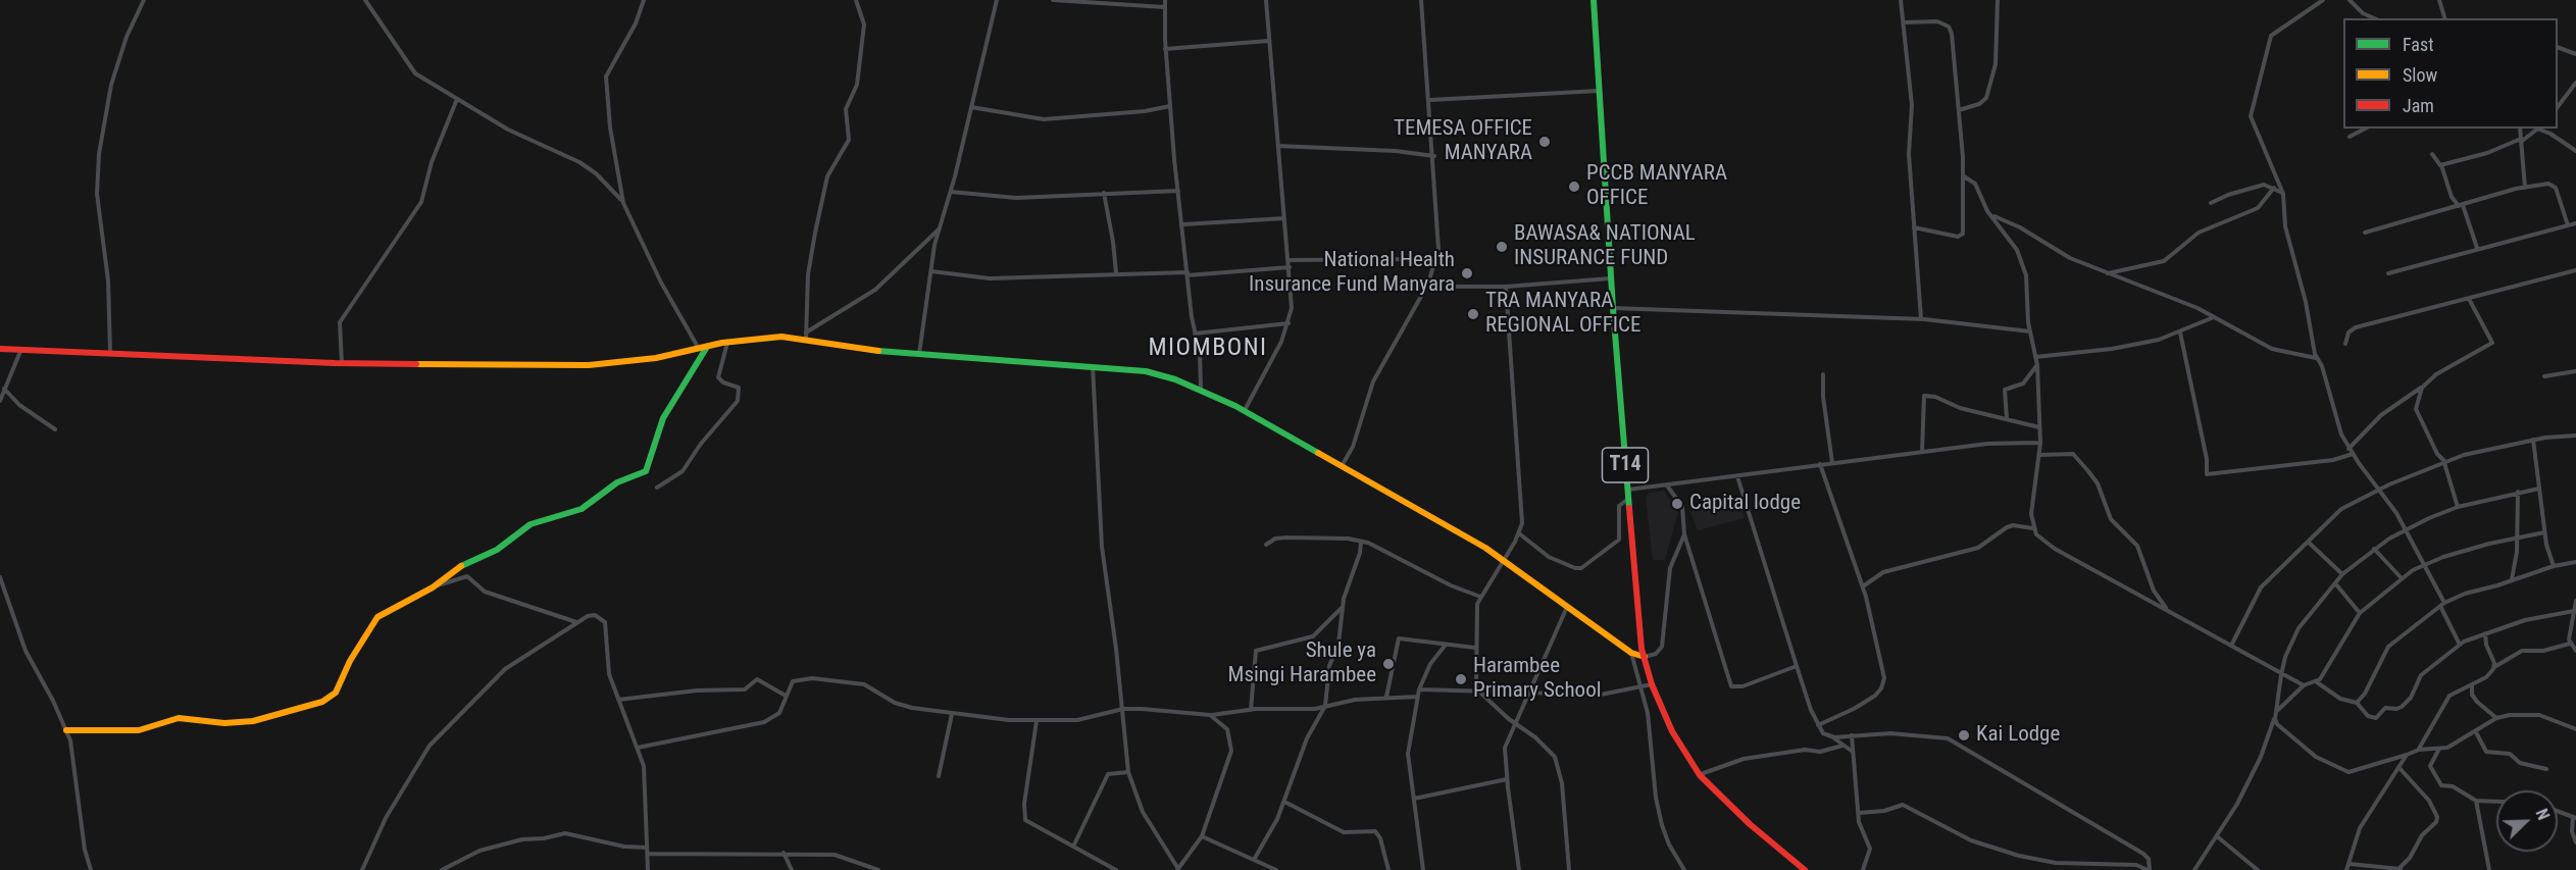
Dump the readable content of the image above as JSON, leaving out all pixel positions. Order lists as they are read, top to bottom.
{
  "streets": {
    "main road": ["T14"]
  },
  "districts": ["MIOMBONI"],
  "places": [
    "TEMESA OFFICE MANYARA",
    "PCCB MANYARA OFFICE",
    "BAWASA& NATIONAL INSURANCE FUND",
    "National Health Insurance Fund Manyara",
    "TRA MANYARA REGIONAL OFFICE",
    "Capital lodge",
    "Shule ya Msingi Harambee",
    "Harambee Primary School",
    "Kai Lodge"
  ],
  "legend": ["Fast", "Slow", "Jam"],
  "north": "top right"
}
